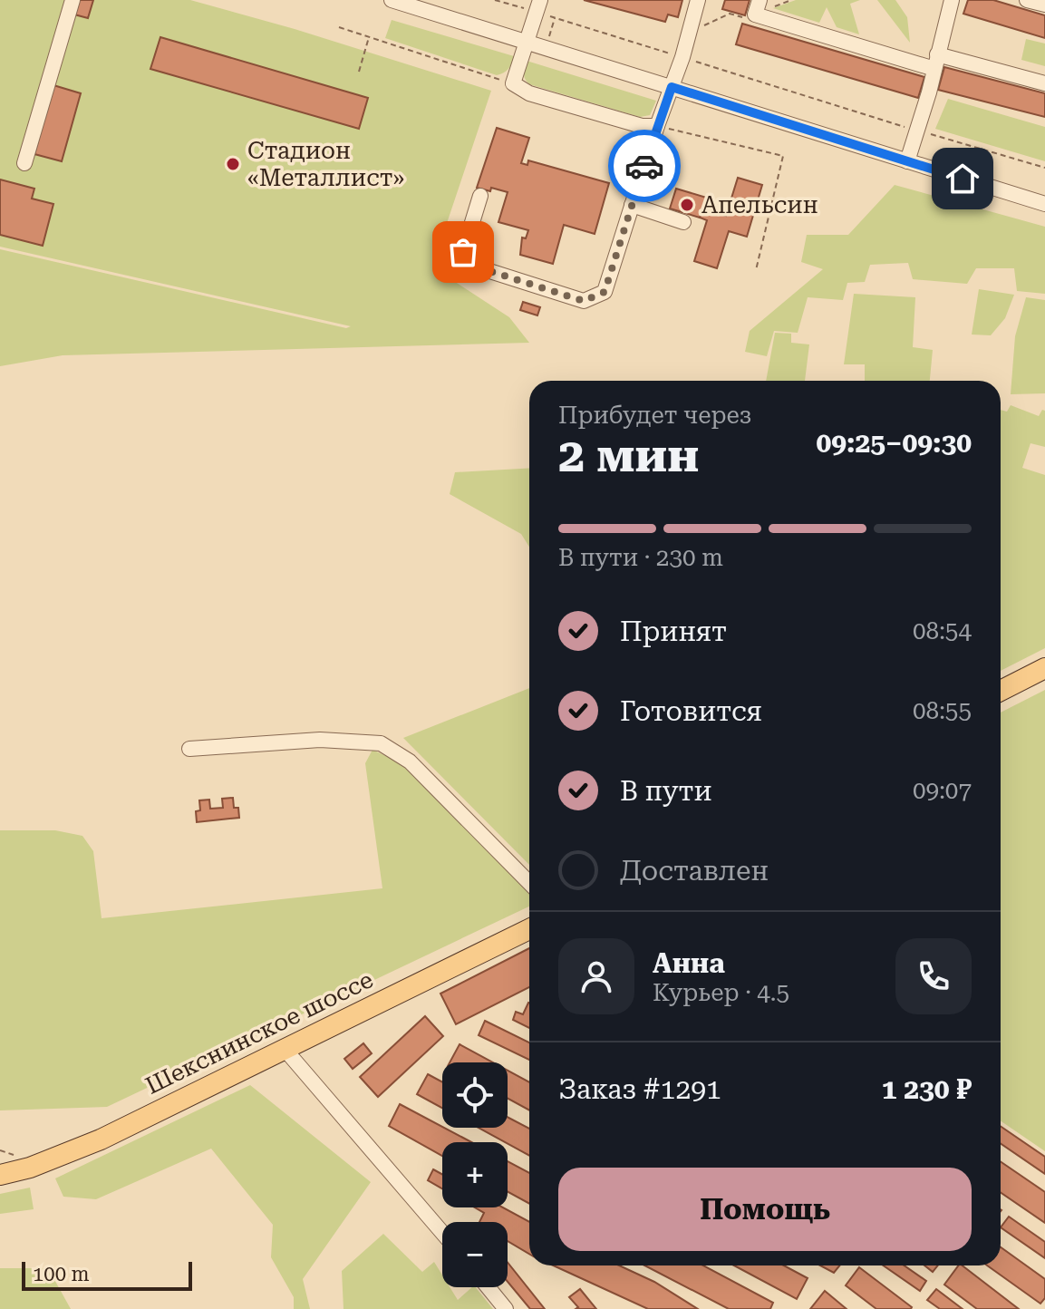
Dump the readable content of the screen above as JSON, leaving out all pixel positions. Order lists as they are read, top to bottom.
{
  "streets": {
    "main road": ["Шекснинское шоссе"]
  },
  "places": ["Стадион «Металлист»", "Апельсин"],
  "scale_bar": "100 m",
  "page": {
    "heading": ["2 мин", "Прибудет через", "09:25–09:30"],
    "panel": [
      "Анна",
      "Курьер · 4.5",
      "Заказ #1291",
      "1 230 ₽"
    ],
    "bar": "В пути · 230 m",
    "list": [
      ["Принят", "08:54"],
      ["Готовится", "08:55"],
      ["В пути", "09:07"],
      "Доставлен"
    ],
    "map_buttons": ["+", "−"],
    "buttons": "Помощь",
    "scale": "100 m"
  }
}
